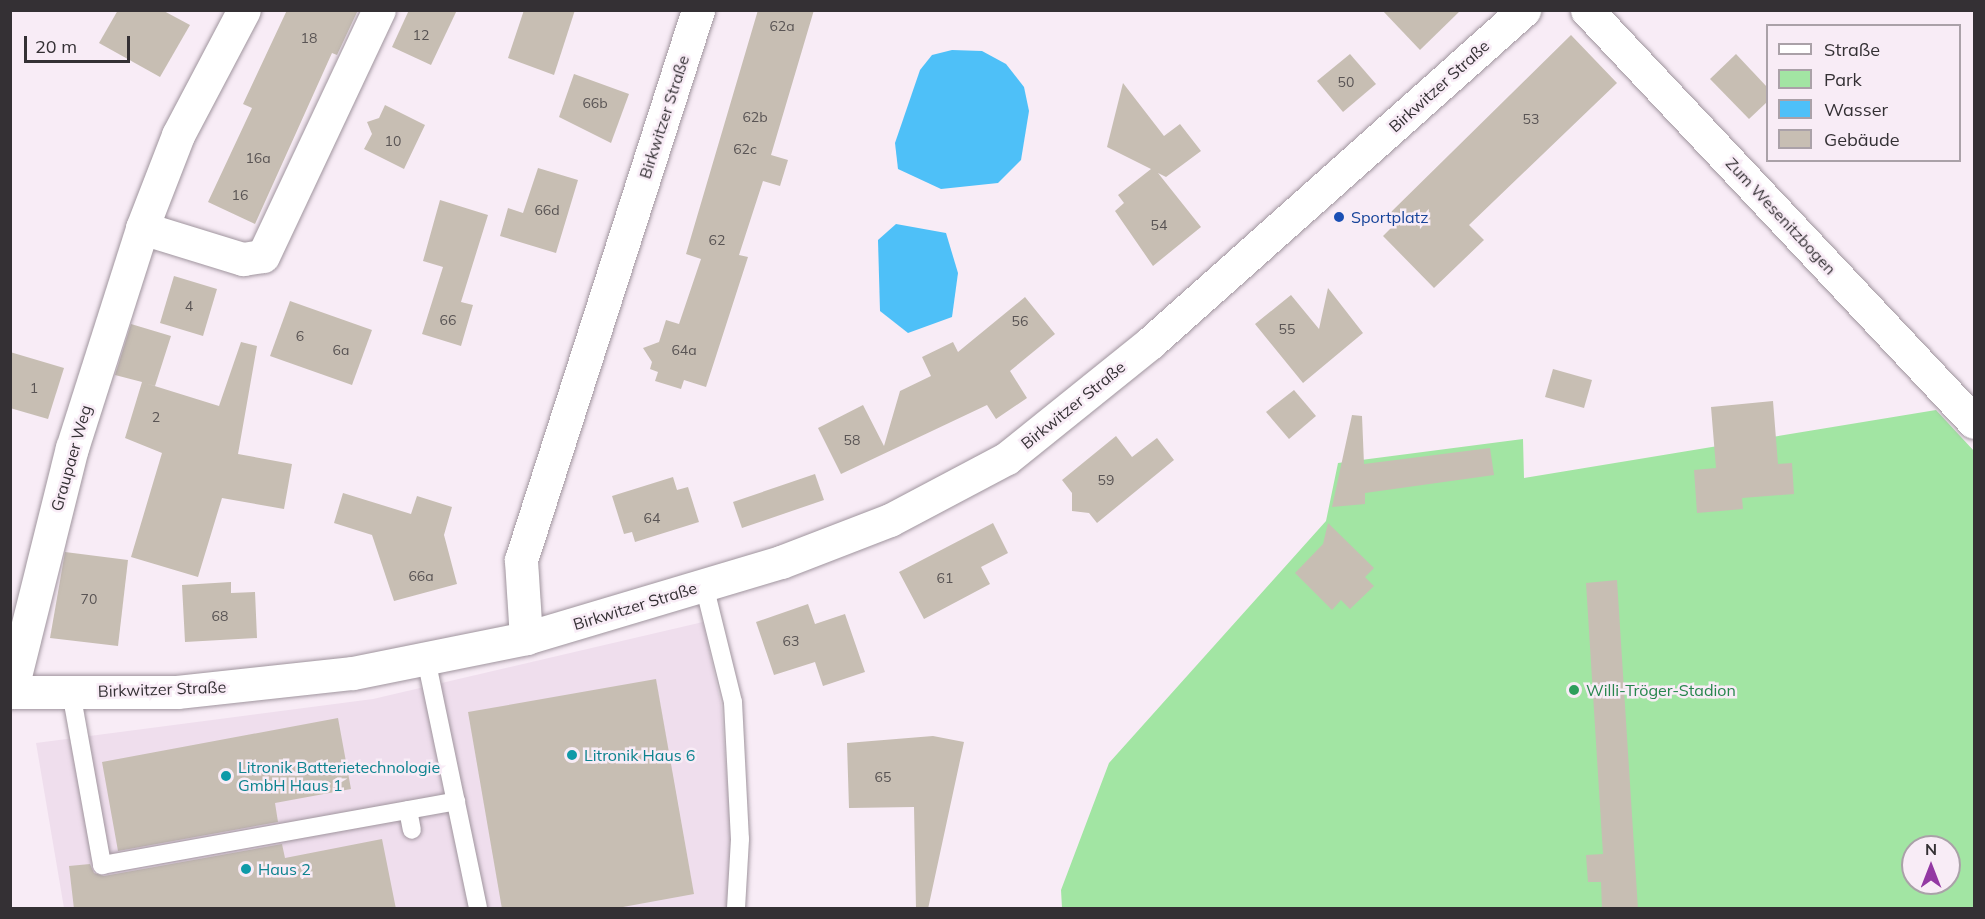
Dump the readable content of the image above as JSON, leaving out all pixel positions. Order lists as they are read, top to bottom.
{
  "streets": {
    "street": ["Birkwitzer Straße", "Zum Wesenitzbogen", "Graupaer Weg"]
  },
  "crossings": [
    ["Birkwitzer Straße", "Graupaer Weg"]
  ],
  "places": [
    "Sportplatz",
    "Willi-Tröger-Stadion",
    "Litronik Haus 6",
    "Litronik Batterietechnologie GmbH Haus 1",
    "Haus 2"
  ],
  "house_numbers": [
    "62a",
    "12",
    "18",
    "50",
    "66b",
    "62b",
    "53",
    "10",
    "62c",
    "16a",
    "16",
    "66d",
    "54",
    "62",
    "4",
    "66",
    "56",
    "55",
    "6",
    "6a",
    "64a",
    "1",
    "2",
    "58",
    "59",
    "64",
    "66a",
    "61",
    "70",
    "68",
    "63",
    "65"
  ],
  "legend": [
    "Straße",
    "Park",
    "Wasser",
    "Gebäude"
  ],
  "scale_bar": "20 m",
  "north": "top"
}
